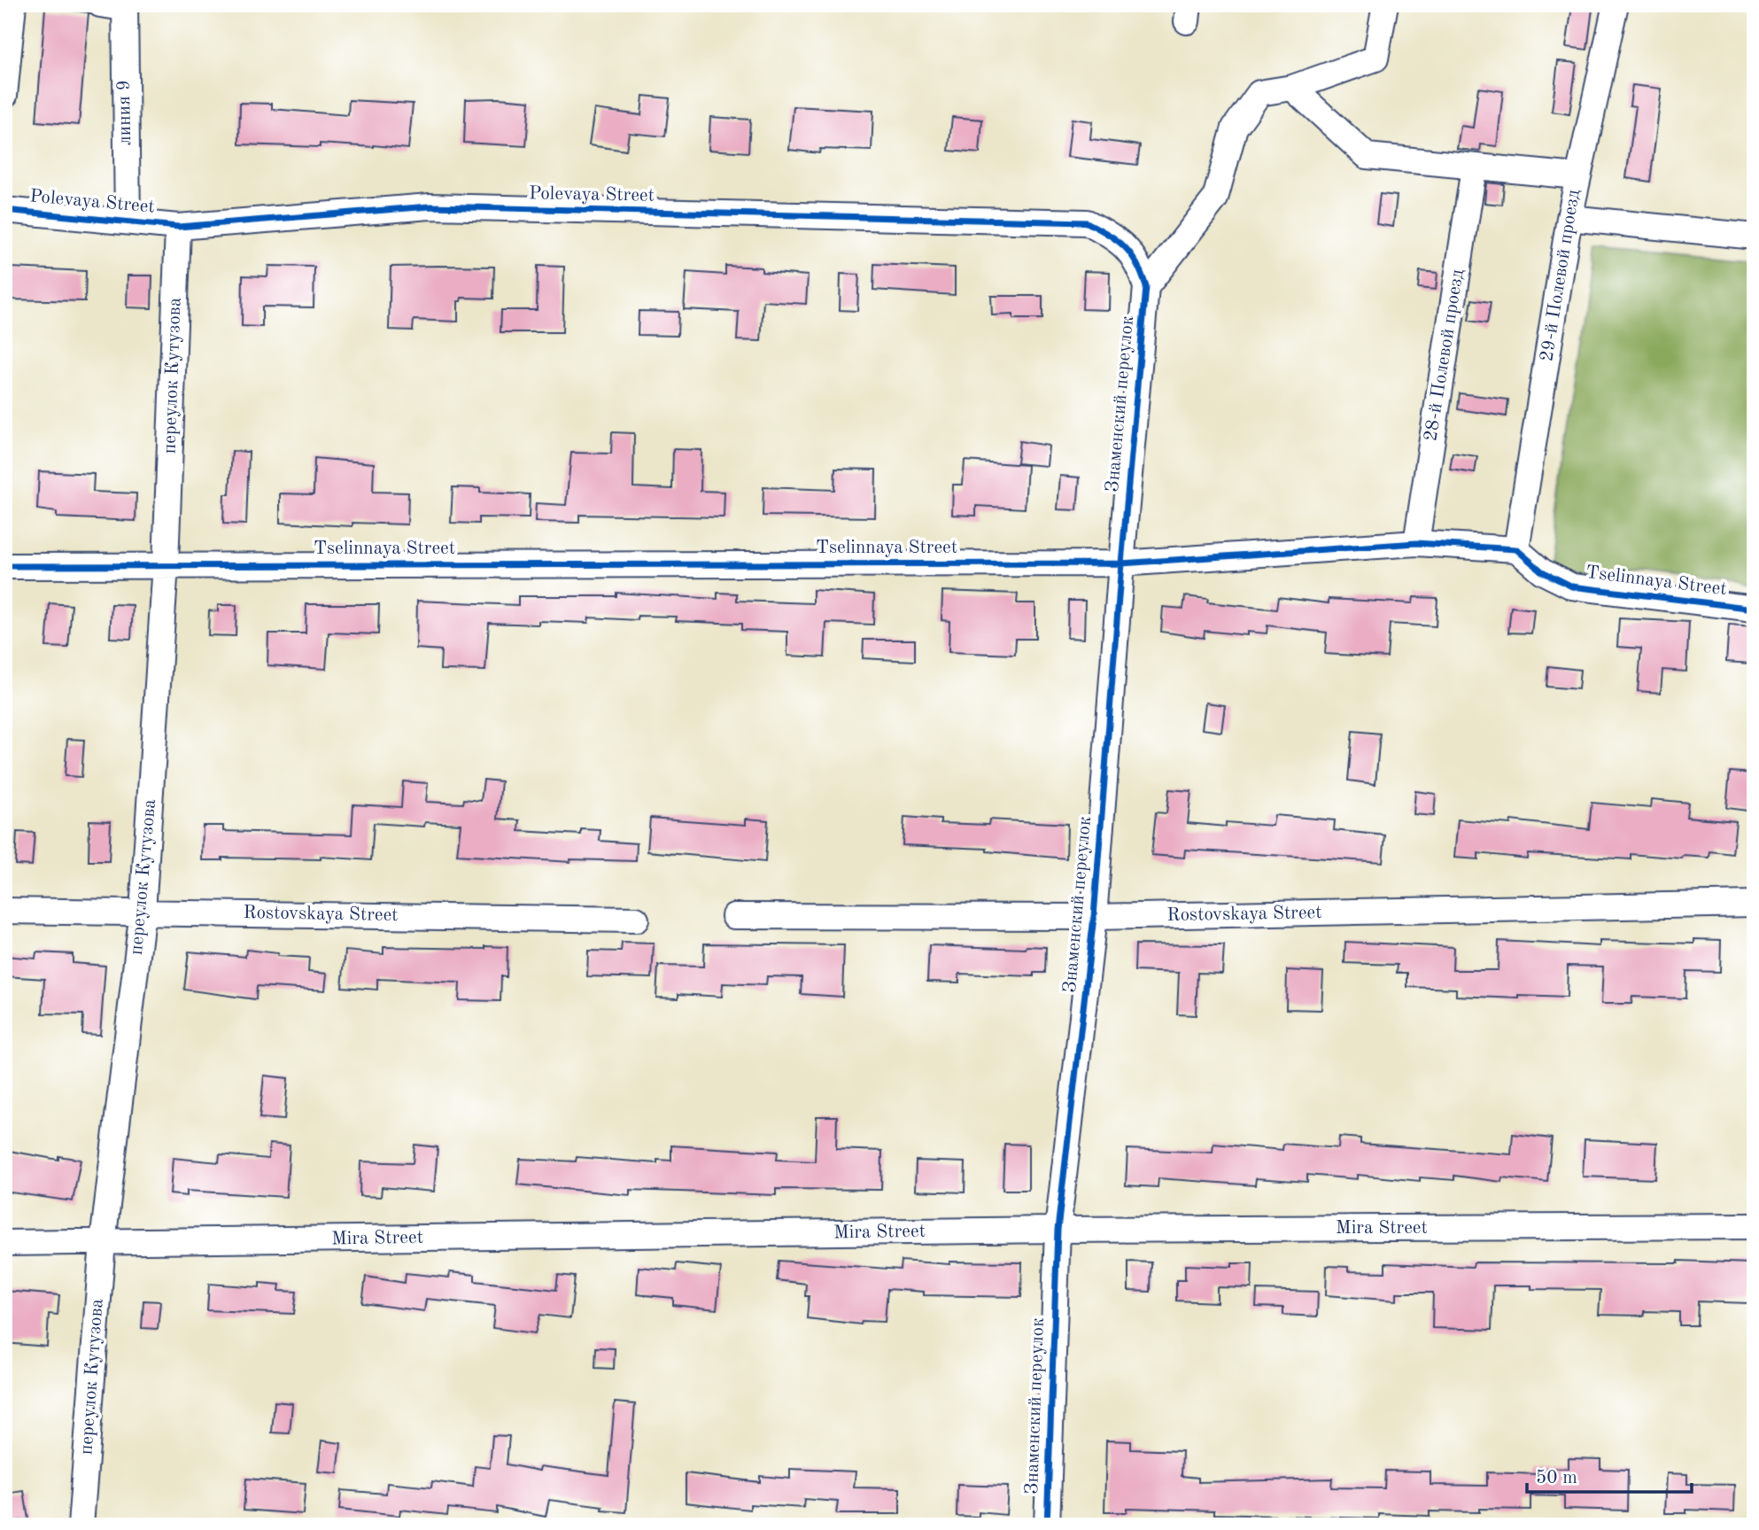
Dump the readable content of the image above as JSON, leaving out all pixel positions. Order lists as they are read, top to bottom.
{
  "streets": {
    "street": [
      "линия 9",
      "Polevaya Street",
      "29-й Полевой проезд",
      "28-й Полевой проезд",
      "переулок Кутузова",
      "Знаменский переулок",
      "Tselinnaya Street",
      "Rostovskaya Street",
      "Mira Street"
    ]
  },
  "crossings": [
    ["линия 9", "Polevaya Street"],
    ["Polevaya Street", "переулок Кутузова"],
    ["Polevaya Street", "Знаменский переулок"],
    ["29-й Полевой проезд", "Tselinnaya Street"],
    ["28-й Полевой проезд", "Tselinnaya Street"],
    ["переулок Кутузова", "Tselinnaya Street"],
    ["переулок Кутузова", "Rostovskaya Street"],
    ["переулок Кутузова", "Mira Street"],
    ["Знаменский переулок", "Tselinnaya Street"],
    ["Знаменский переулок", "Rostovskaya Street"],
    ["Знаменский переулок", "Mira Street"]
  ],
  "scale_bar": "50 m"
}
